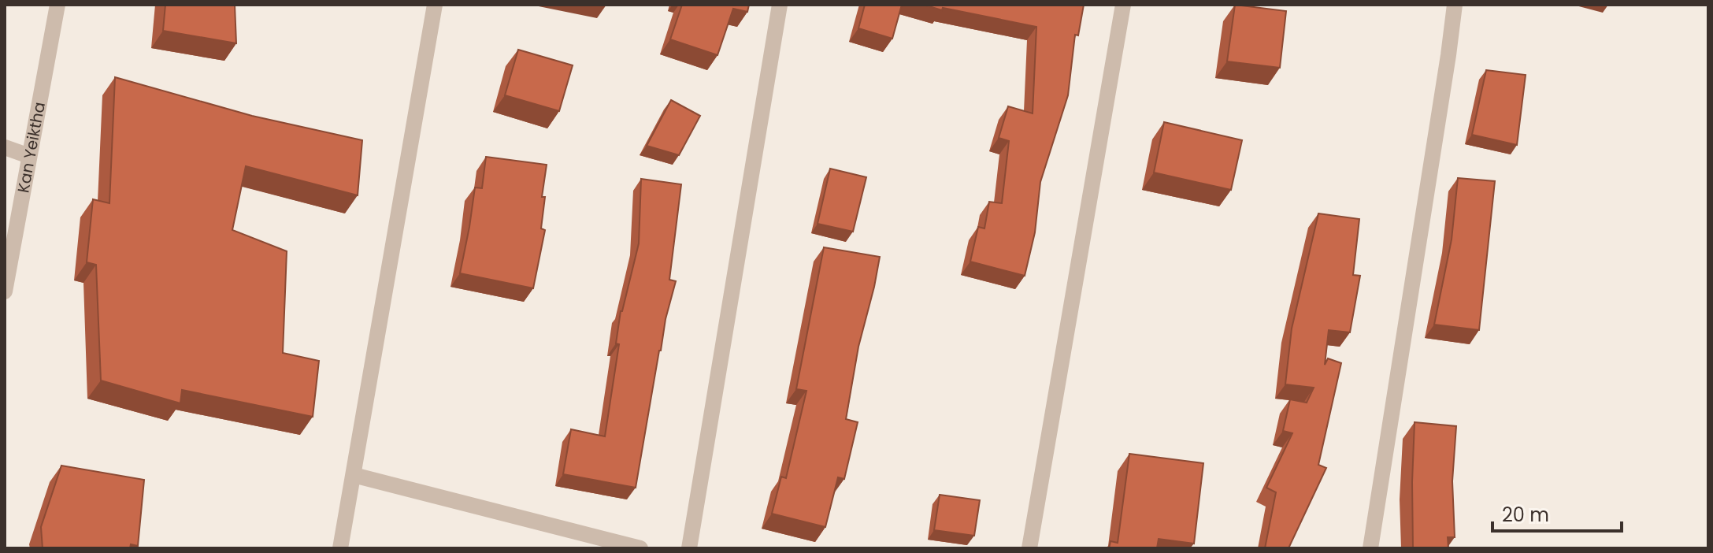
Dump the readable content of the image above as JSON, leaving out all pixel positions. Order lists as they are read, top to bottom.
{
  "streets": {
    "street": ["Kan Yeiktha"]
  },
  "scale_bar": "20 m"
}
